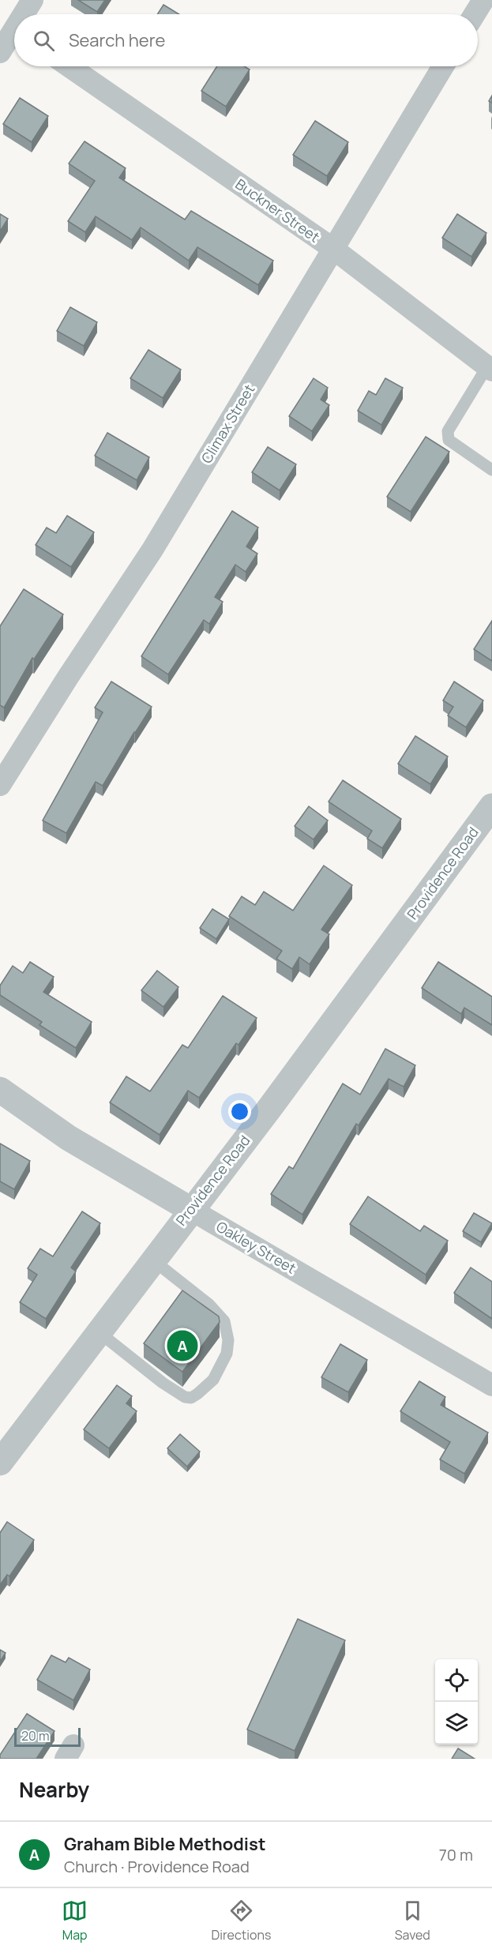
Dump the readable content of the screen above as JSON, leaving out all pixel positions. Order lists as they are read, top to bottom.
{
  "streets": {
    "street": [
      "Buckner Street",
      "Climax Street",
      "Providence Road",
      "Oakley Street"
    ]
  },
  "crossings": [
    ["Buckner Street", "Climax Street"],
    ["Providence Road", "Oakley Street"]
  ],
  "scale_bar": "20 m",
  "page": {
    "search": "Search here",
    "pins": "A",
    "scale": "20 m",
    "heading": "Nearby",
    "list": [
      {
        "mark": "A",
        "name": "Graham Bible Methodist",
        "note": "Church · Providence Road",
        "value": "70 m"
      }
    ],
    "nav": ["Map", "Directions", "Saved"]
  }
}
